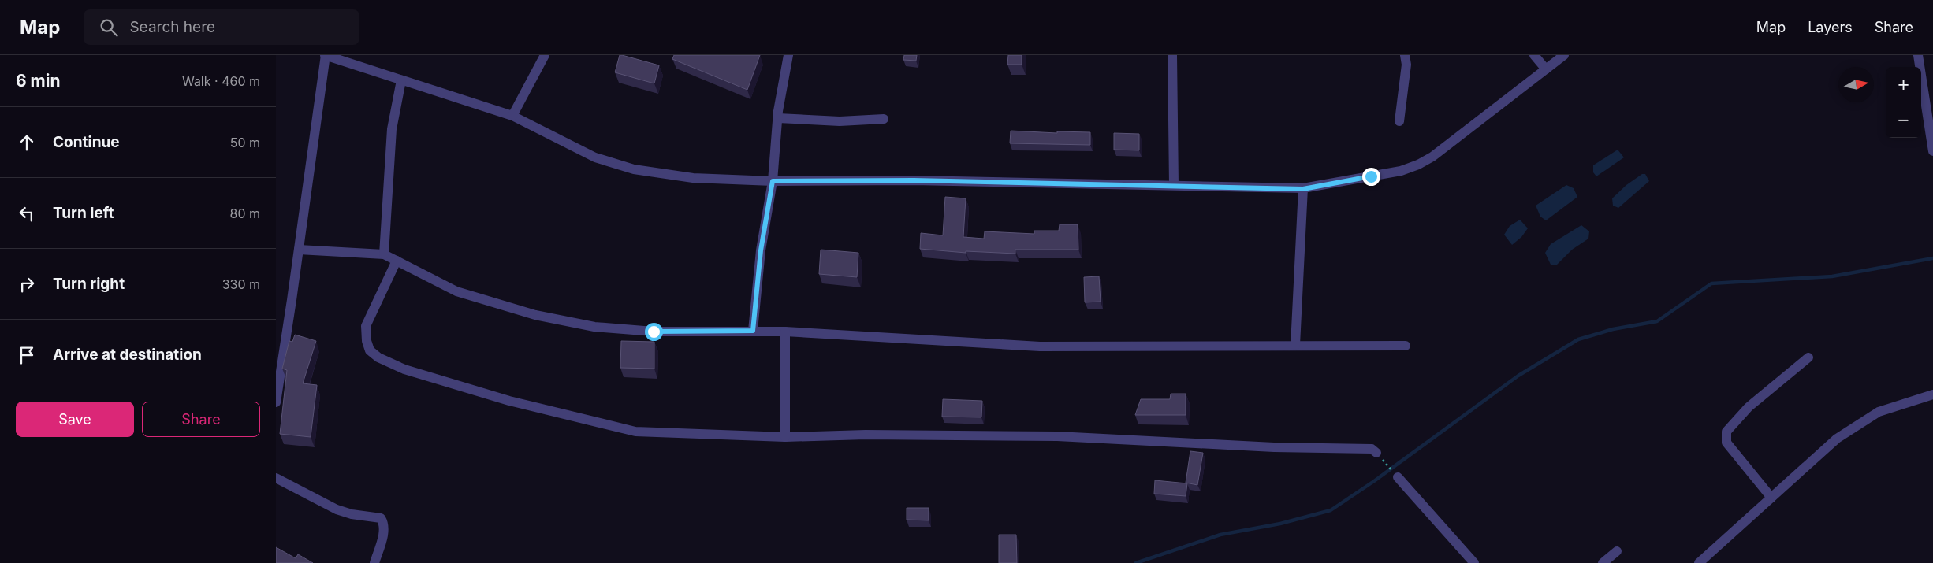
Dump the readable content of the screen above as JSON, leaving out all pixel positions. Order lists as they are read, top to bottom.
{
  "north": "right",
  "page": {
    "header": "Map",
    "search": "Search here",
    "nav": ["Map", "Layers", "Share"],
    "heading": ["6 min", "Walk · 460 m"],
    "map_buttons": ["+", "−"],
    "list": [
      ["Continue", "50 m"],
      ["Turn left", "80 m"],
      ["Turn right", "330 m"],
      "Arrive at destination"
    ],
    "buttons": ["Save", "Share"]
  }
}
